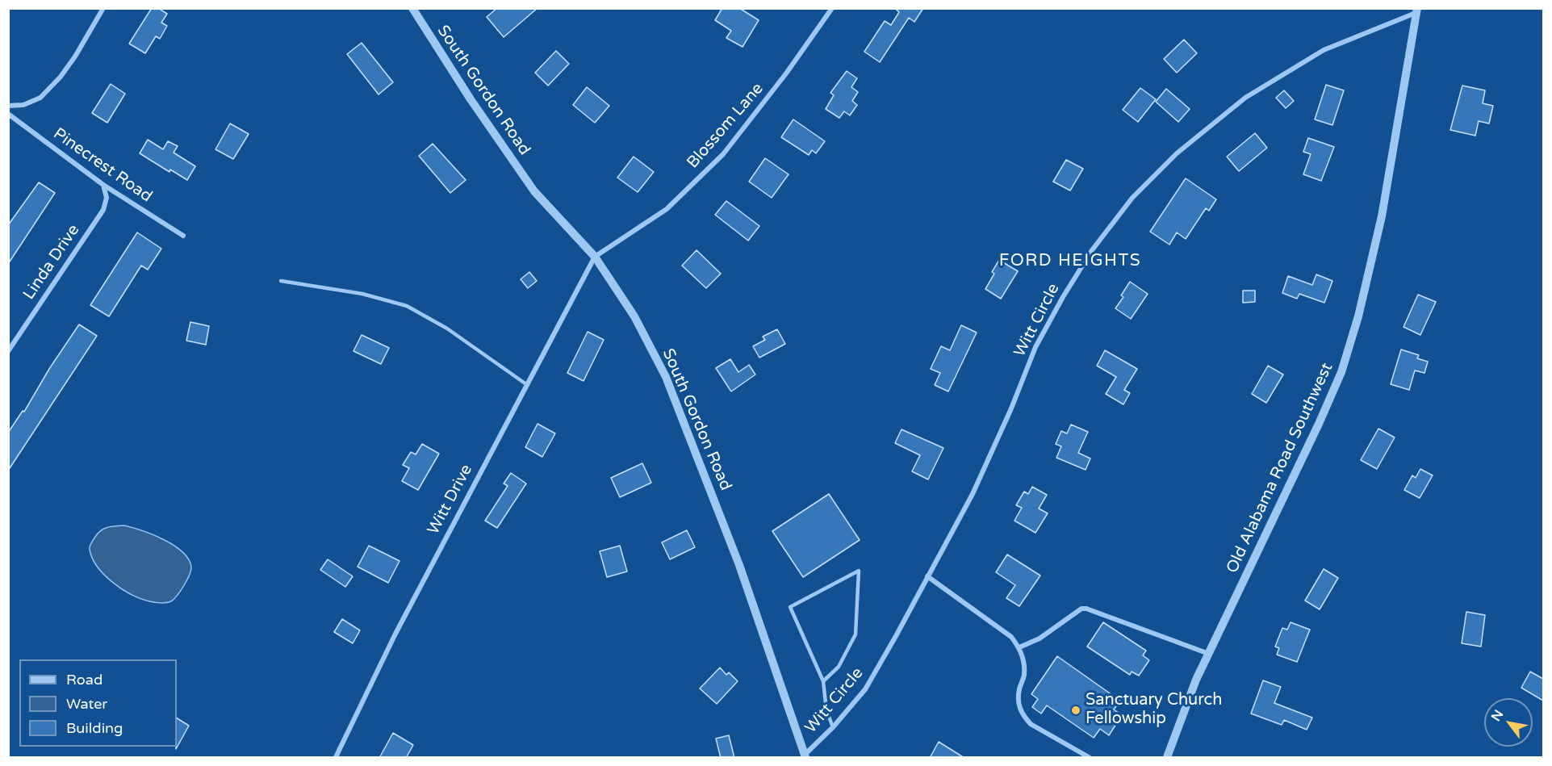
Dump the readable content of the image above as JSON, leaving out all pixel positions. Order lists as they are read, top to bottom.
{
  "streets": {
    "street": [
      "South Gordon Road",
      "Blossom Lane",
      "Pinecrest Road",
      "Linda Drive",
      "Witt Circle",
      "Old Alabama Road Southwest",
      "Witt Drive"
    ]
  },
  "crossings": [
    ["South Gordon Road", "Blossom Lane"],
    ["South Gordon Road", "Witt Circle"],
    ["South Gordon Road", "Witt Drive"],
    ["Blossom Lane", "Witt Drive"],
    ["Pinecrest Road", "Linda Drive"],
    ["Witt Circle", "Old Alabama Road Southwest"]
  ],
  "districts": ["FORD HEIGHTS"],
  "places": ["Sanctuary Church Fellowship"],
  "legend": ["Road", "Water", "Building"],
  "north": "top left"
}
